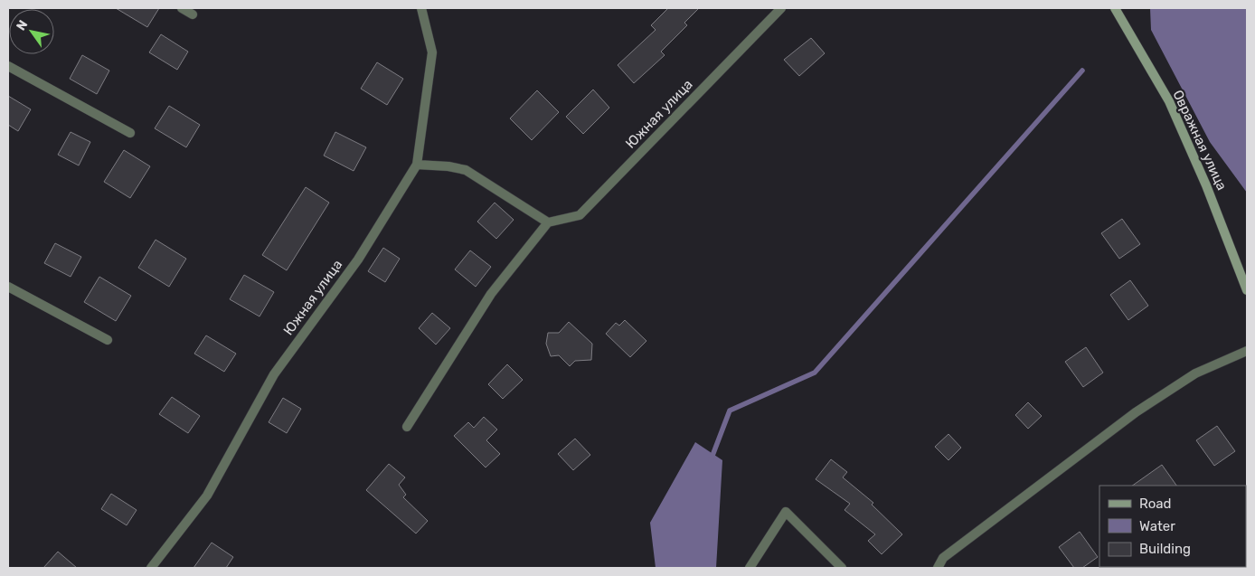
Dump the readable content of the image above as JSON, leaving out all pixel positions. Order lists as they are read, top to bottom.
{
  "streets": {
    "street": ["Южная улица", "Овражная улица"]
  },
  "legend": ["Road", "Water", "Building"],
  "north": "top left"
}
